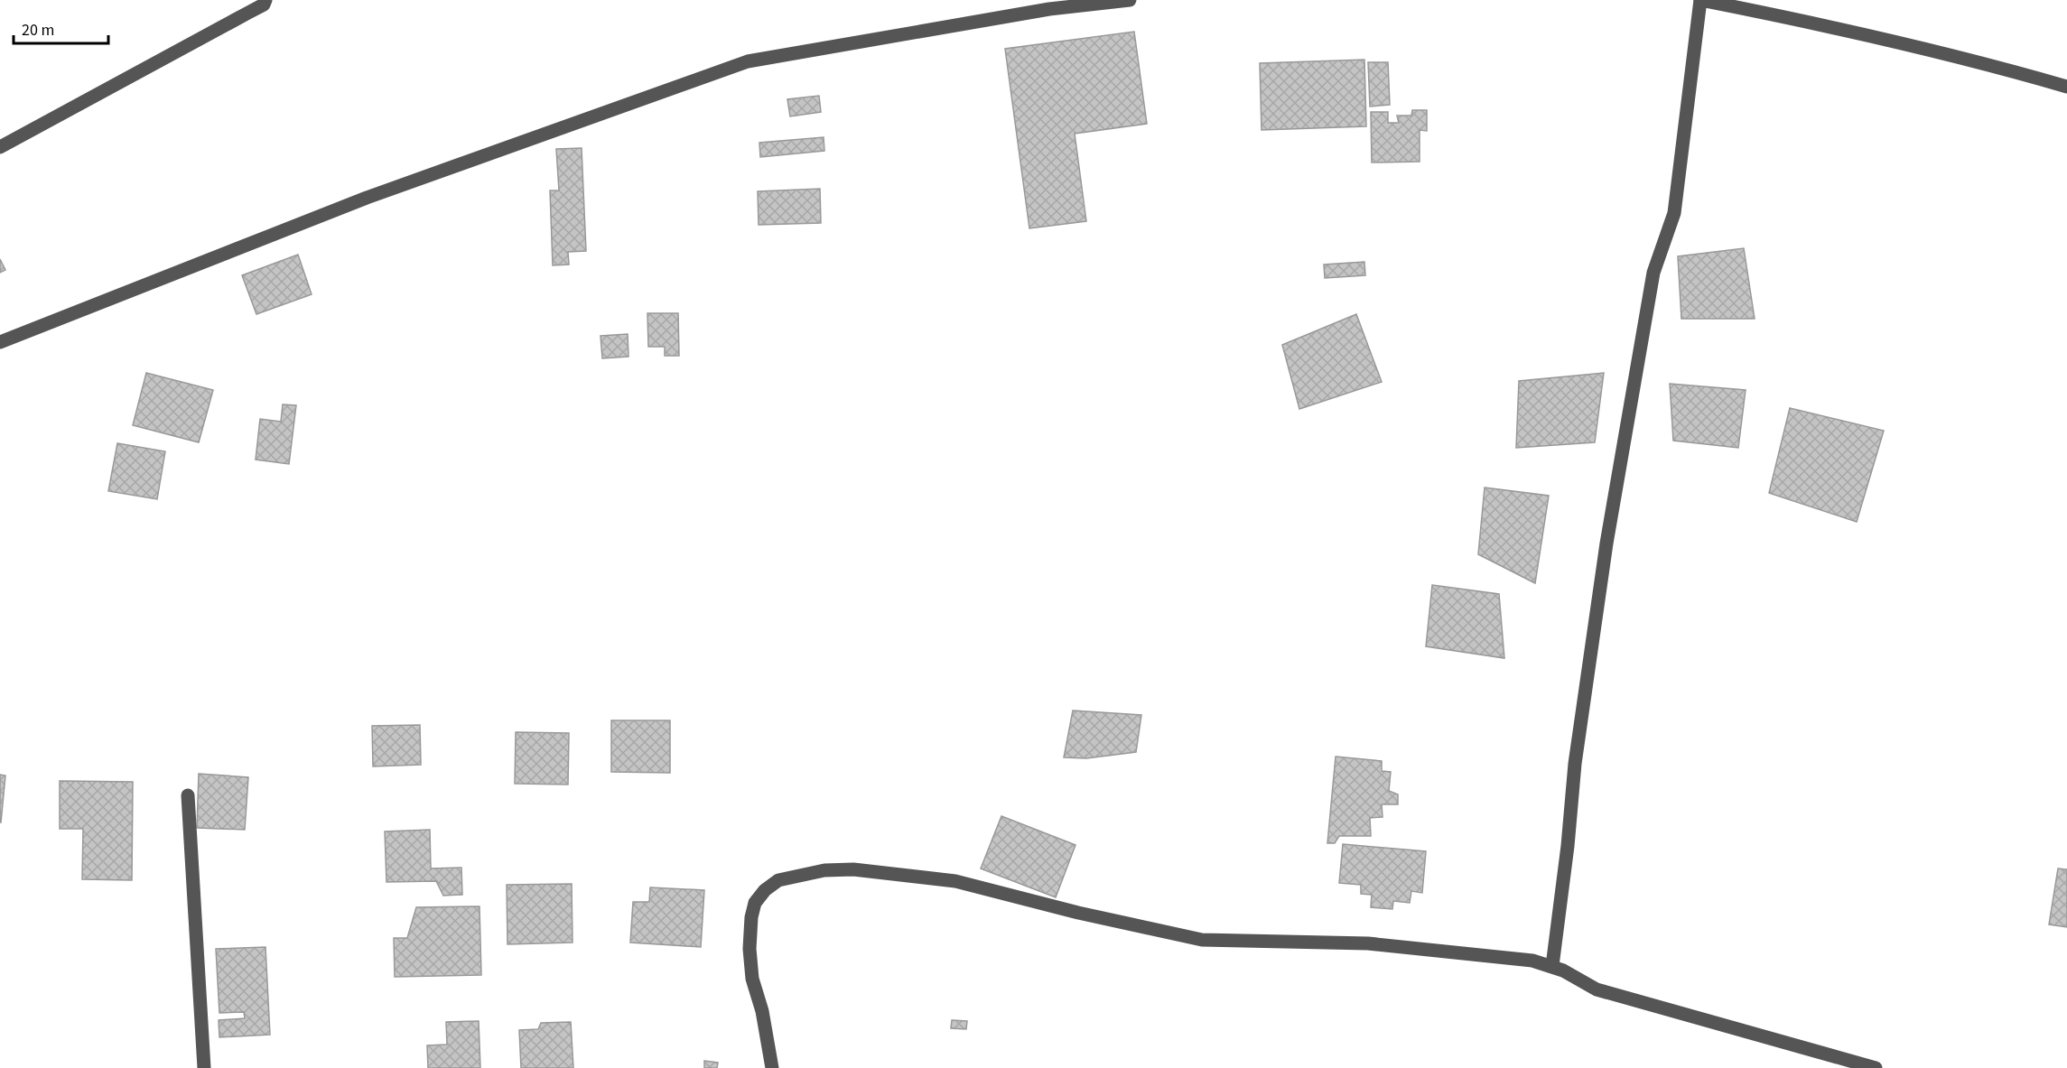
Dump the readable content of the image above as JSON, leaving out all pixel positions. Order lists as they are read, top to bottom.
{
  "scale_bar": "20 m"
}
